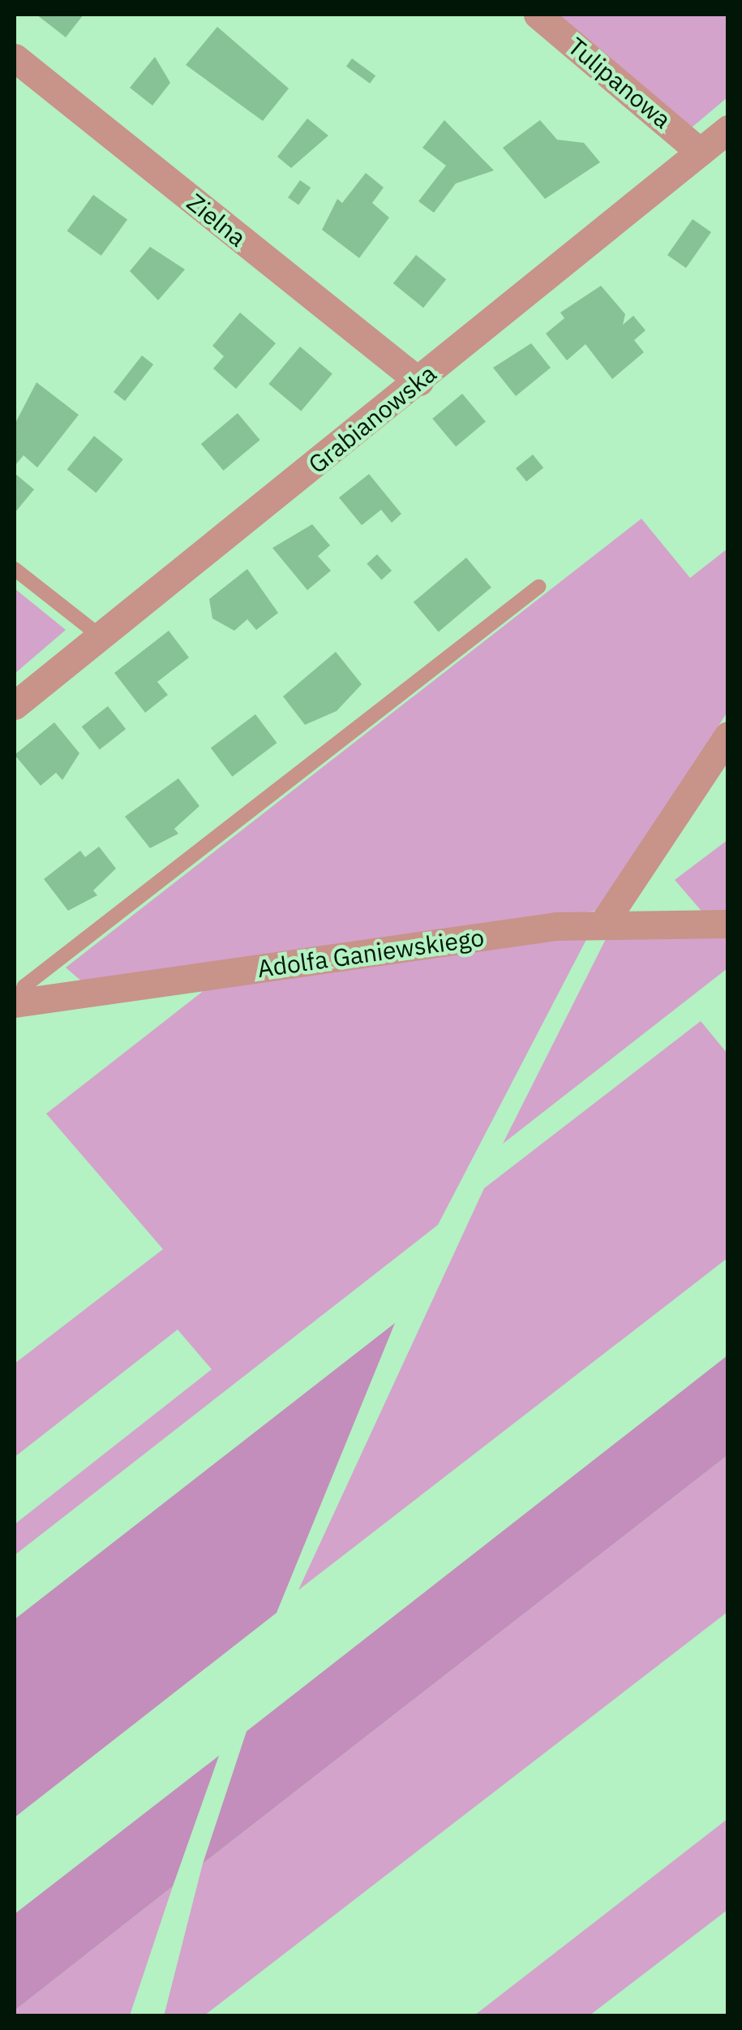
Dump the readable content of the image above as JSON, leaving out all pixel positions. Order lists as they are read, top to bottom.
{
  "streets": {
    "street": [
      "Tulipanowa",
      "Zielna",
      "Grabianowska",
      "Adolfa Ganiewskiego"
    ]
  },
  "crossings": [
    ["Tulipanowa", "Grabianowska"],
    ["Zielna", "Grabianowska"]
  ]
}
